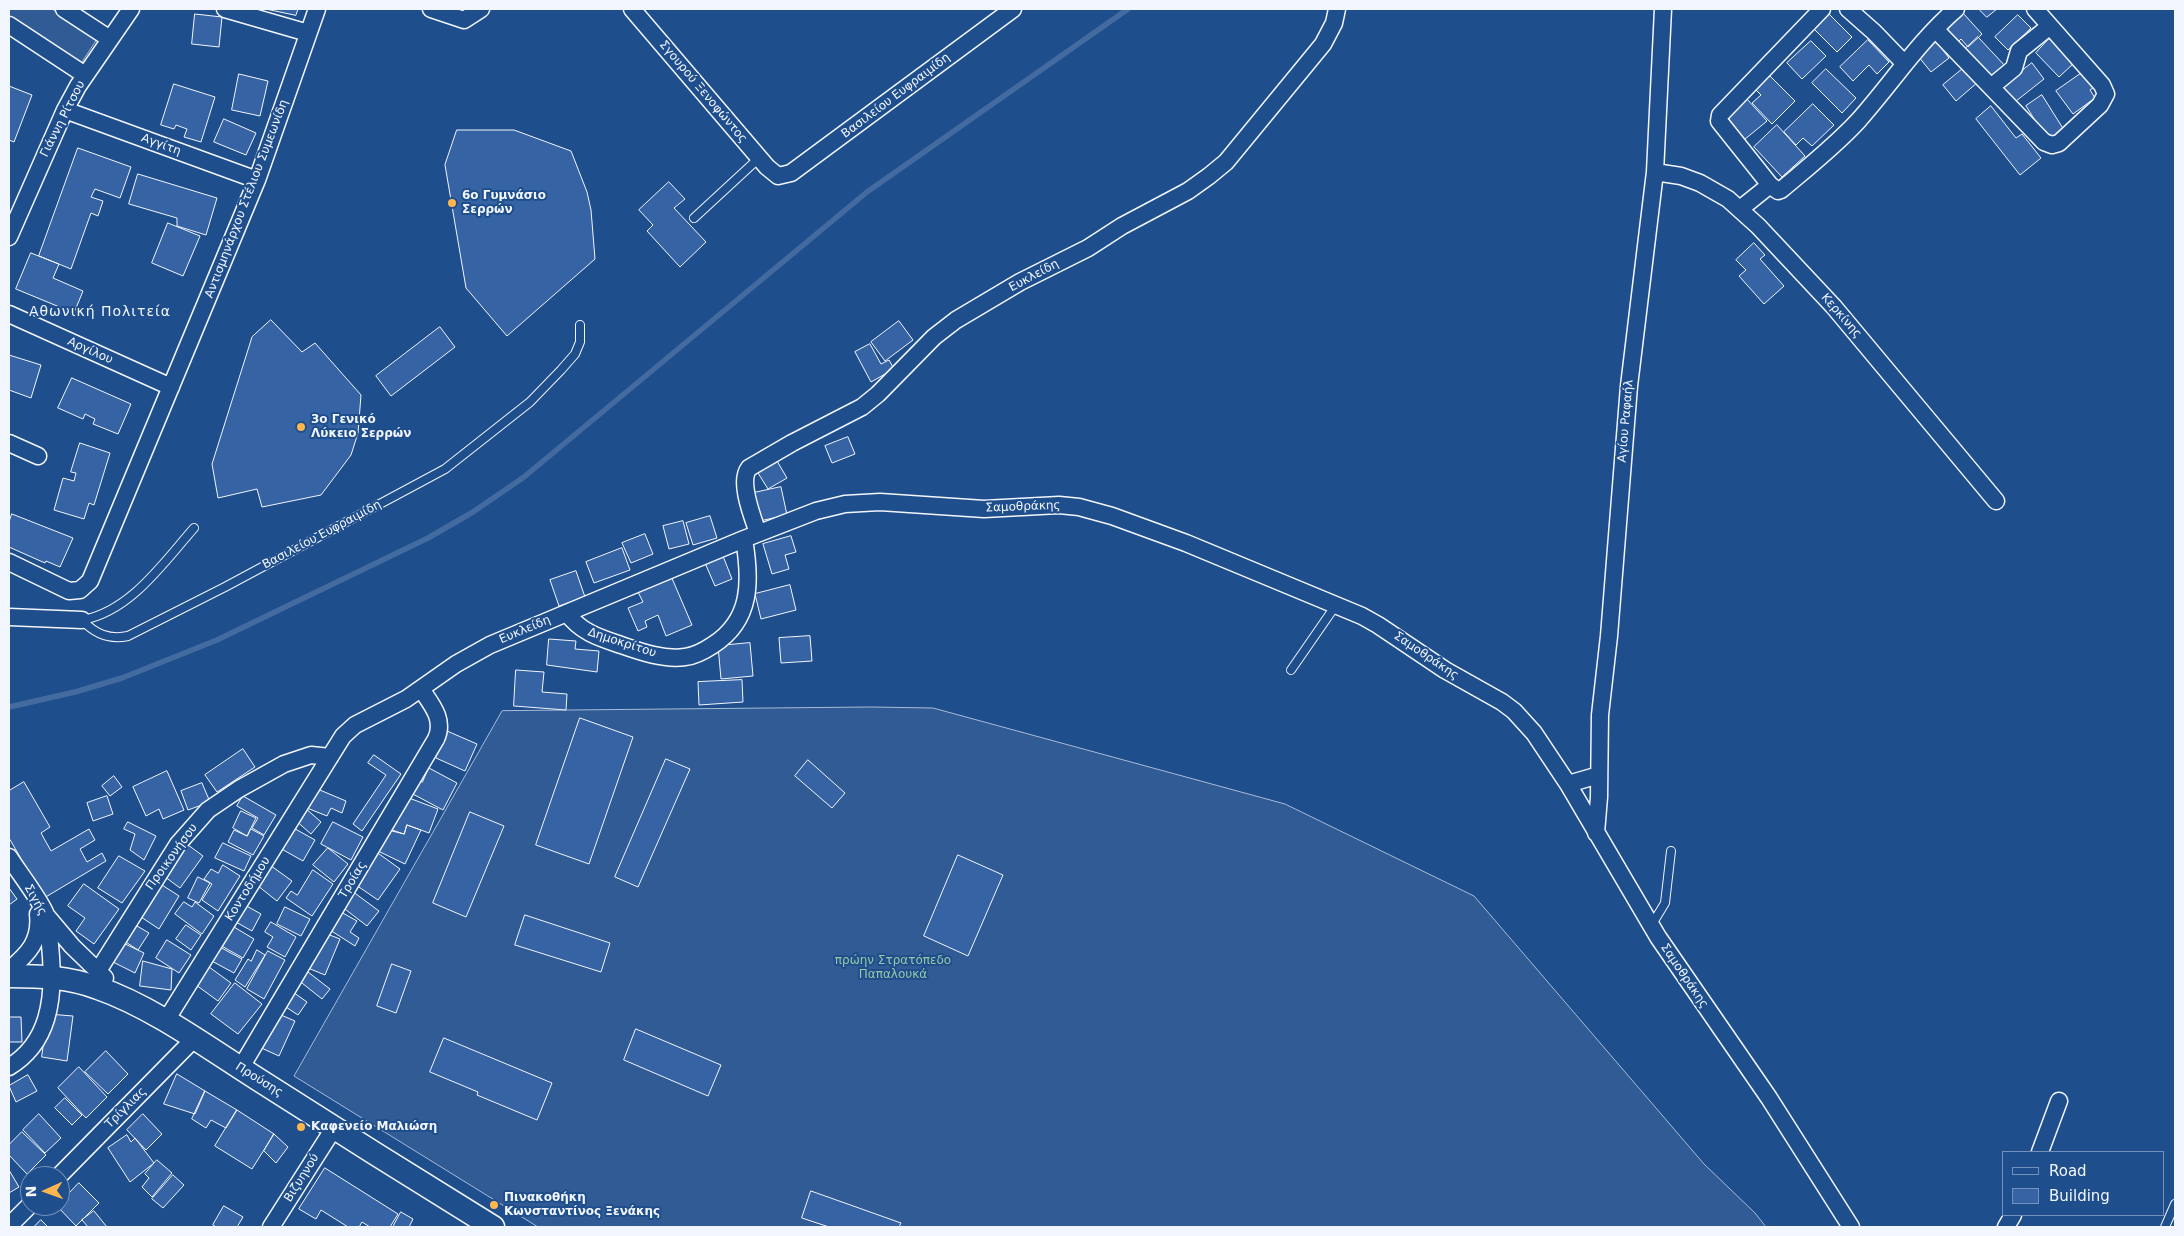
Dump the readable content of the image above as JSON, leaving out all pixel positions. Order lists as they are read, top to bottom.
{
  "streets": {
    "main road": ["Προύσης"],
    "street": [
      "Σγουρού Ξενοφώντος",
      "Βασιλείου Ευφραιμίδη",
      "Γιάννη Ρίτσου",
      "Αγγίτη",
      "Αντισμηνάρχου Στέλιου Συμεωνίδη",
      "Ευκλείδη",
      "Κερκίνης",
      "Αργίλου",
      "Αγίου Ραφαήλ",
      "Σαμοθράκης",
      "Δημοκρίτου",
      "Προικονήσου",
      "Τροίας",
      "Κοντοδήμου",
      "Σιγής",
      "Τρίγλιας",
      "Βιζυηνού"
    ]
  },
  "crossings": [
    ["Σγουρού Ξενοφώντος", "Βασιλείου Ευφραιμίδη"],
    ["Γιάννη Ρίτσου", "Αγγίτη"],
    ["Αγγίτη", "Αντισμηνάρχου Στέλιου Συμεωνίδη"],
    ["Αντισμηνάρχου Στέλιου Συμεωνίδη", "Αργίλου"],
    ["Ευκλείδη", "Σαμοθράκης"],
    ["Ευκλείδη", "Δημοκρίτου"],
    ["Ευκλείδη", "Προικονήσου"],
    ["Ευκλείδη", "Τροίας"],
    ["Ευκλείδη", "Κοντοδήμου"],
    ["Κερκίνης", "Αγίου Ραφαήλ"],
    ["Αγίου Ραφαήλ", "Σαμοθράκης"],
    ["Σαμοθράκης", "Δημοκρίτου"],
    ["Προικονήσου", "Κοντοδήμου"],
    ["Τροίας", "Προύσης"],
    ["Κοντοδήμου", "Προύσης"],
    ["Σιγής", "Προύσης"],
    ["Προύσης", "Τρίγλιας"],
    ["Προύσης", "Βιζυηνού"]
  ],
  "districts": ["Αθωνική Πολιτεία"],
  "parks": ["πρώην Στρατόπεδο Παπαλουκά"],
  "places": [
    "6ο Γυμνάσιο Σερρών",
    "3ο Γενικό Λύκειο Σερρών",
    "Καφενείο Μαλιώση",
    "Πινακοθήκη Κωνσταντίνος Ξενάκης"
  ],
  "legend": ["Road", "Building"],
  "north": "left"
}
